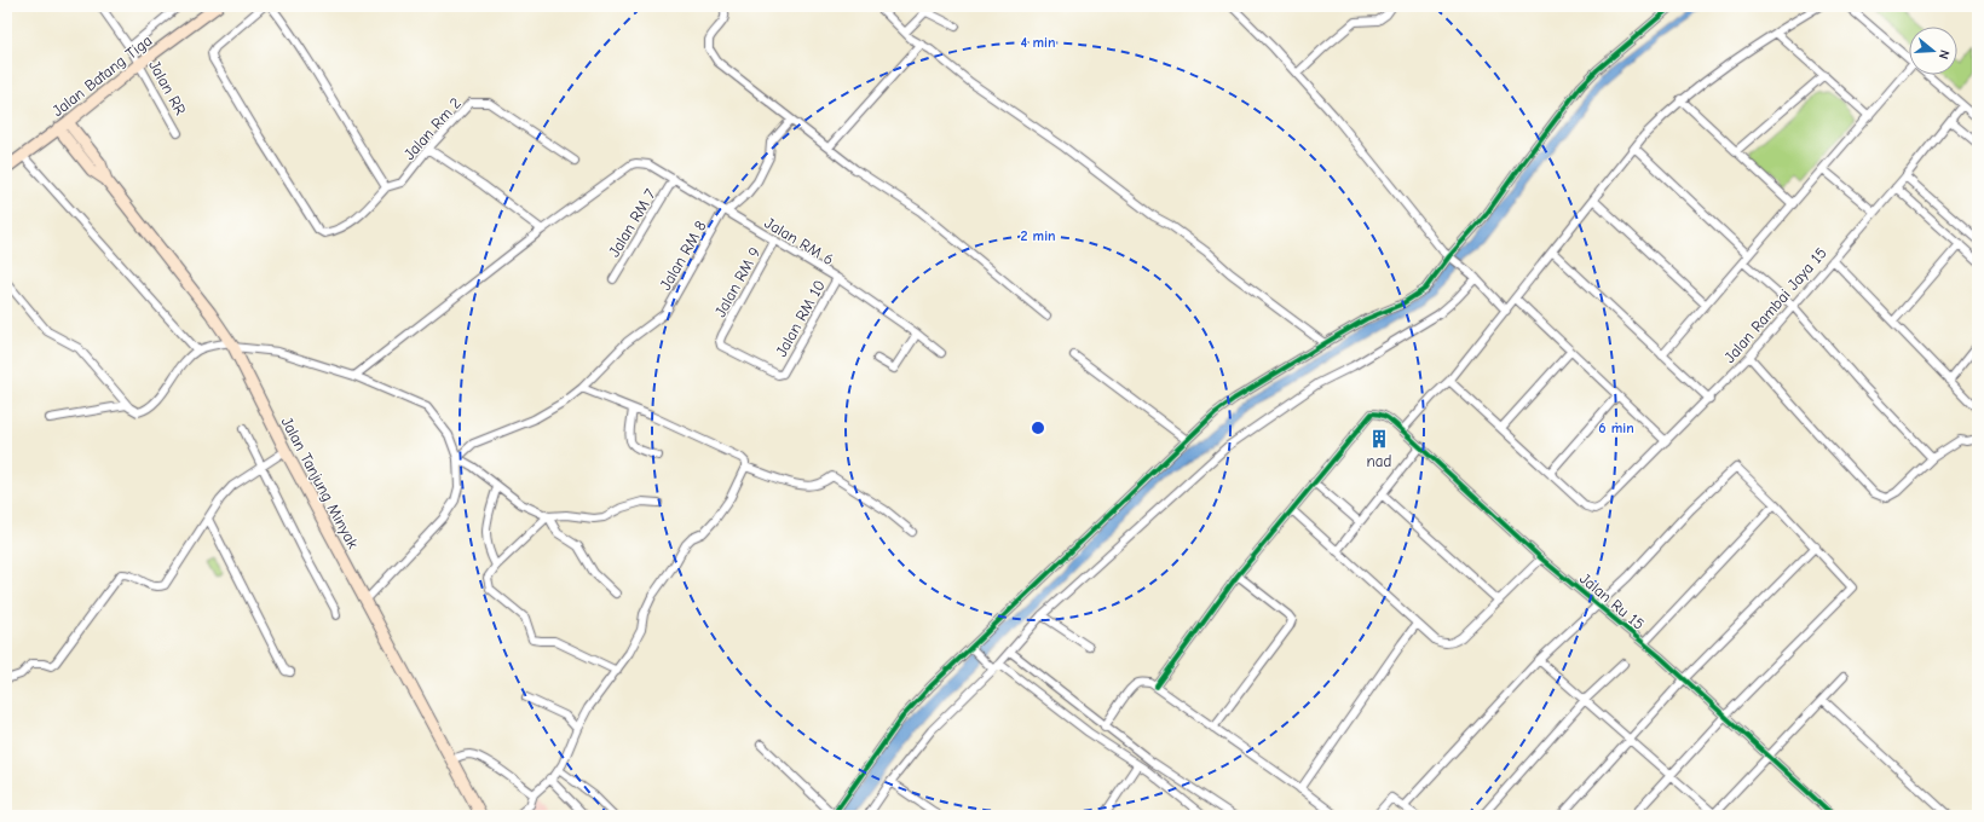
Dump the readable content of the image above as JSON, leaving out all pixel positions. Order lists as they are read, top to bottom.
{
  "streets": {
    "main road": ["Jalan Batang Tiga", "Jalan Tanjung Minyak"],
    "street": [
      "Jalan RR",
      "Jalan Rm 2",
      "Jalan RM 7",
      "Jalan RM 6",
      "Jalan RM 8",
      "Jalan RM 9",
      "Jalan Rambai Jaya 15",
      "Jalan RM 10",
      "Jalan Ru 15"
    ]
  },
  "crossings": [
    ["Jalan Batang Tiga", "Jalan RR"],
    ["Jalan Batang Tiga", "Jalan Tanjung Minyak"],
    ["Jalan RM 7", "Jalan RM 6"],
    ["Jalan RM 6", "Jalan RM 8"],
    ["Jalan RM 6", "Jalan RM 9"],
    ["Jalan RM 6", "Jalan RM 10"],
    ["Jalan RM 9", "Jalan RM 10"]
  ],
  "places": {
    "building": ["nad"]
  },
  "north": "right",
  "rings": ["4 min", "2 min", "6 min"]
}
